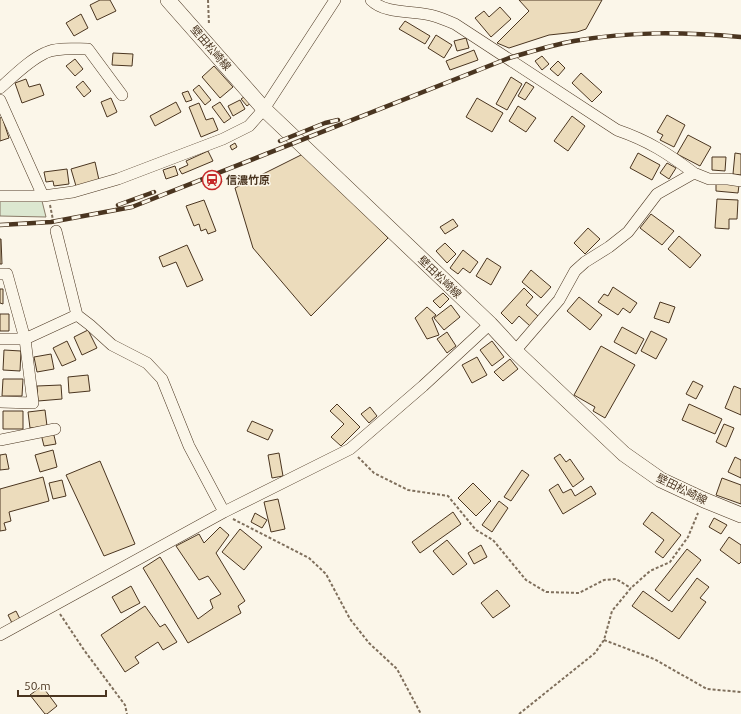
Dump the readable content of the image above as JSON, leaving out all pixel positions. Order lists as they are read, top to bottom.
{
  "streets": {
    "main road": ["壁田松崎線"]
  },
  "places": {
    "station": ["信濃竹原"]
  },
  "scale_bar": "50 m"
}
